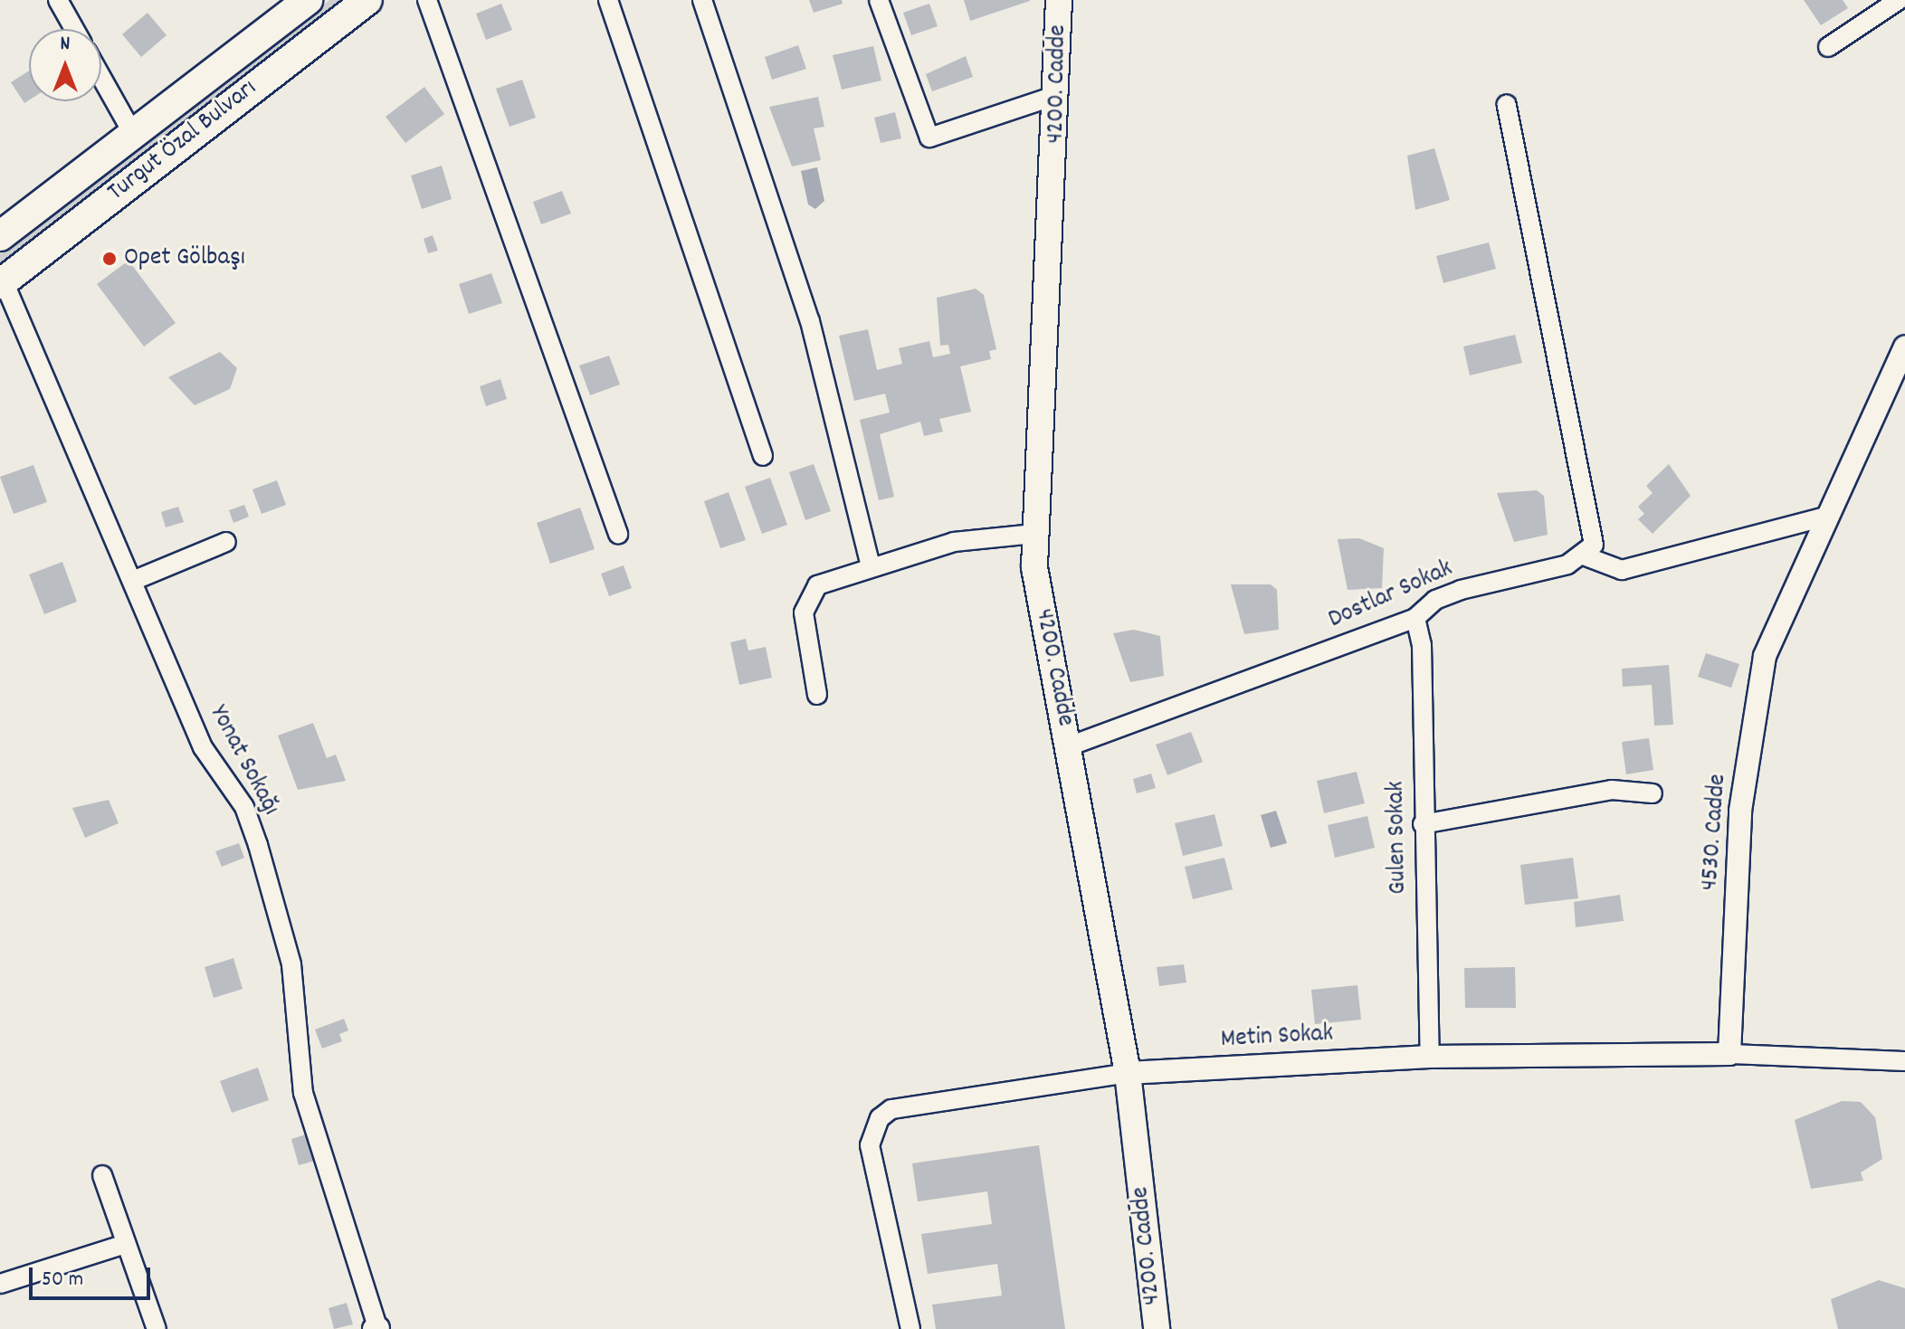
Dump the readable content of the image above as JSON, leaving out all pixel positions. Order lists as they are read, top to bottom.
{
  "streets": {
    "main road": ["4200. Cadde", "Turgut Özal Bulvarı"],
    "street": [
      "Dostlar Sokak",
      "Yonat Sokağı",
      "4530. Cadde",
      "Gulen Sokak",
      "Metin Sokak"
    ]
  },
  "crossings": [
    ["4200. Cadde", "Dostlar Sokak"],
    ["4200. Cadde", "Metin Sokak"],
    ["Turgut Özal Bulvarı", "Yonat Sokağı"],
    ["Dostlar Sokak", "Gulen Sokak"],
    ["Gulen Sokak", "Metin Sokak"]
  ],
  "places": ["Opet Gölbaşı"],
  "scale_bar": "50 m",
  "north": "top"
}
